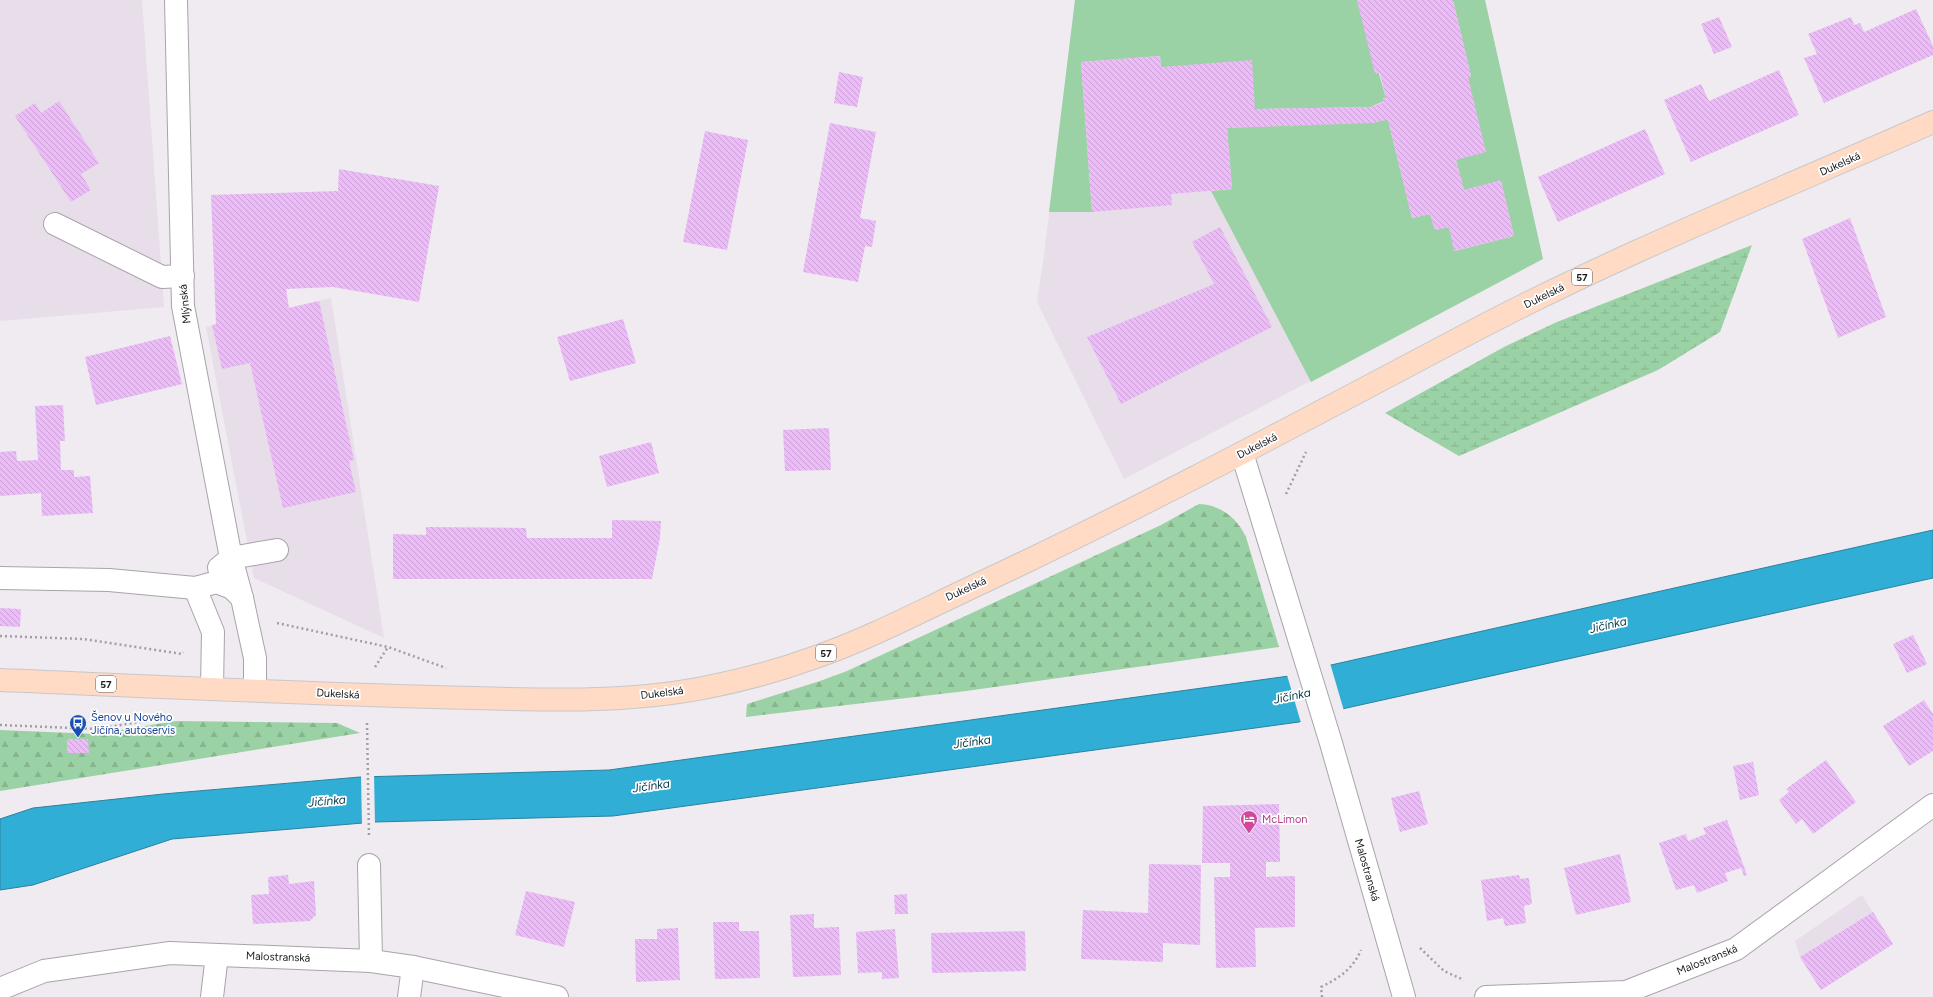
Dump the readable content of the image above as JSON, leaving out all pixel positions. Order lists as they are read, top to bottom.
{
  "streets": {
    "main road": ["Dukelská", "57"],
    "street": ["Mlýnská", "Malostranská"]
  },
  "crossings": [
    ["Dukelská", "57"],
    ["Dukelská", "Mlýnská"],
    ["Dukelská", "Malostranská"]
  ],
  "water": ["Jičínka"],
  "places": {
    "bus stop": ["Šenov u Nového Jičína, autoservis"],
    "hotel": ["McLimon"]
  }
}
